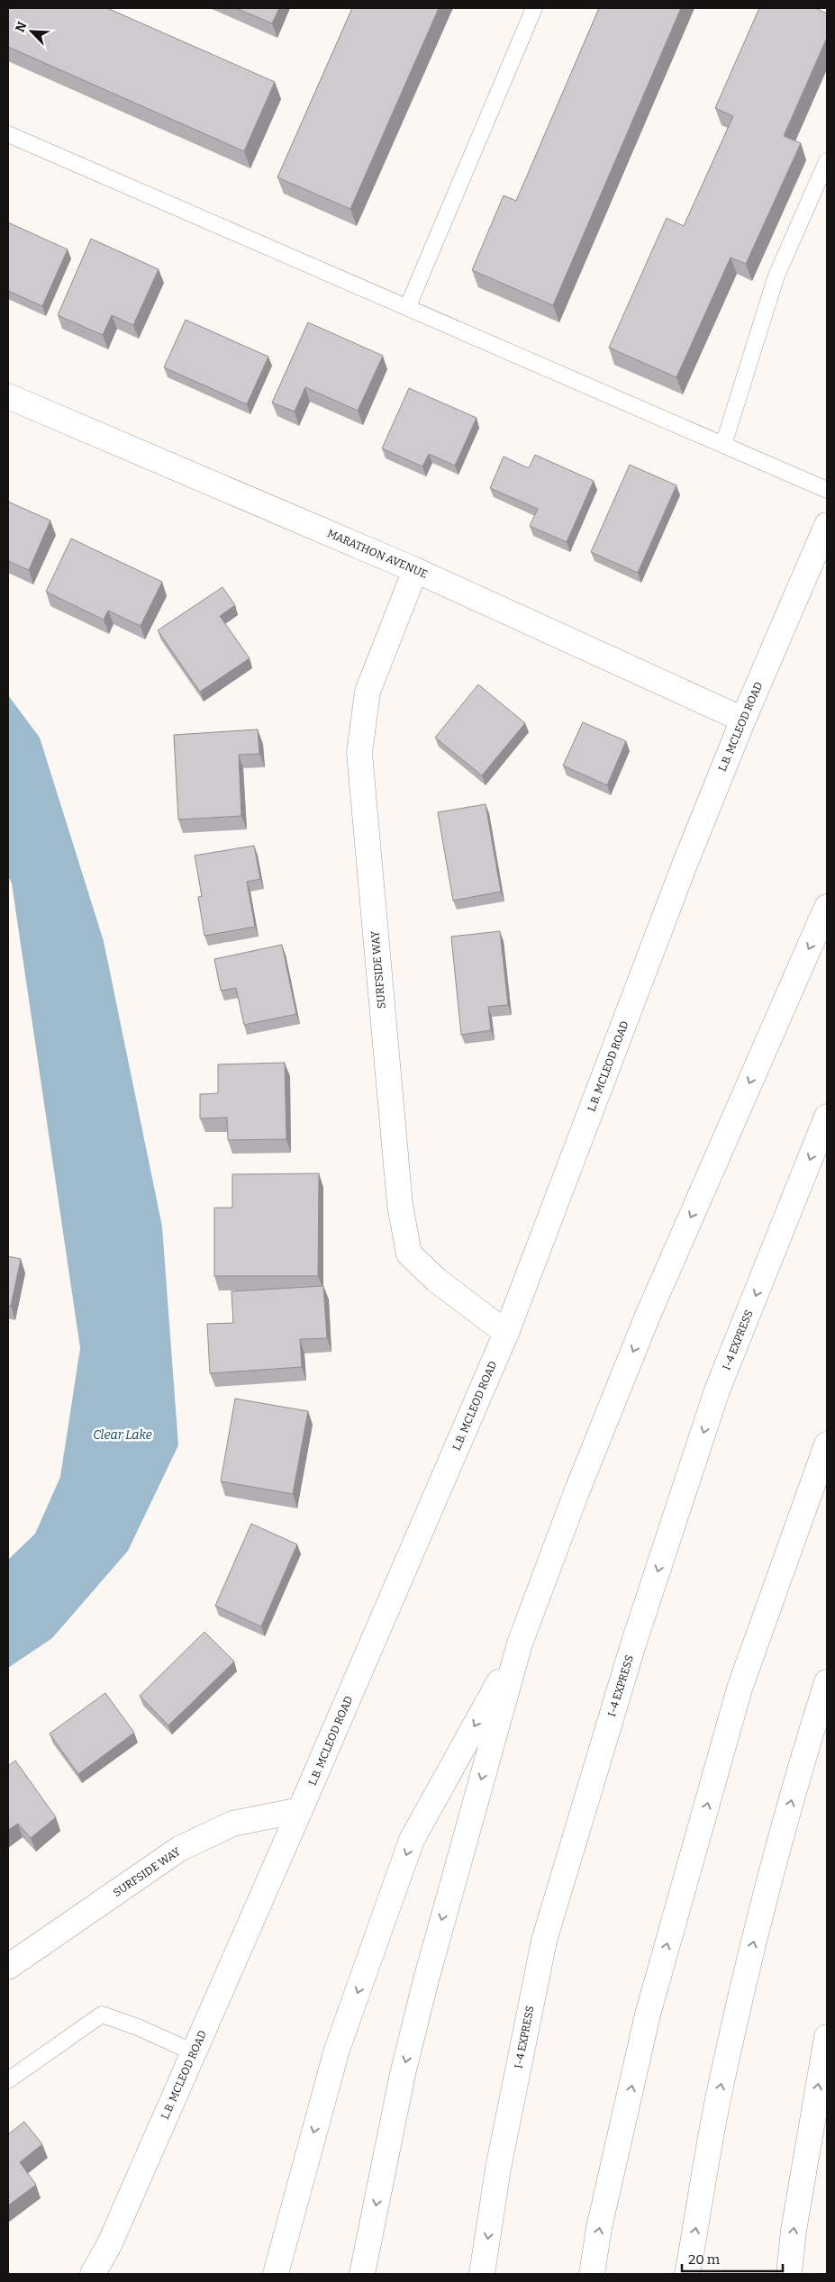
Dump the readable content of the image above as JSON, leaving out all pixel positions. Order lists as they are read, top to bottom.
{
  "streets": {
    "main road": [
      "MARATHON AVENUE",
      "L.B. MCLEOD ROAD",
      "SURFSIDE WAY",
      "I-4 EXPRESS"
    ]
  },
  "crossings": [
    ["MARATHON AVENUE", "L.B. MCLEOD ROAD"],
    ["MARATHON AVENUE", "SURFSIDE WAY"],
    ["L.B. MCLEOD ROAD", "SURFSIDE WAY"]
  ],
  "water": ["Clear Lake"],
  "scale_bar": "20 m",
  "north": "top left"
}
